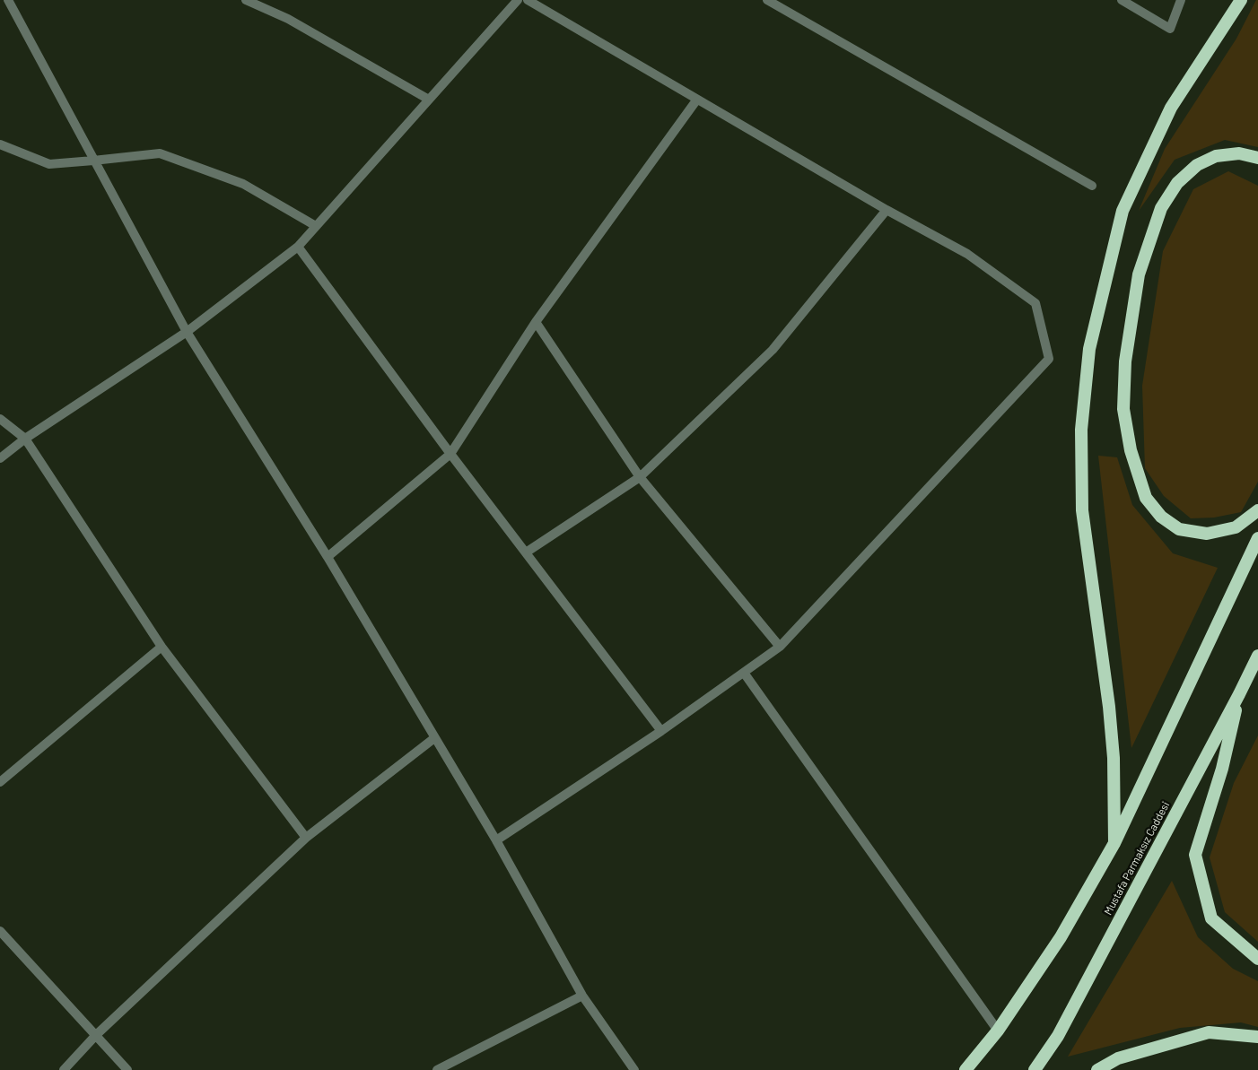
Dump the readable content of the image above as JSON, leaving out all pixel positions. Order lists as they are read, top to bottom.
{
  "streets": {
    "highway": ["Mustafa Parmaksız Caddesi"]
  }
}
